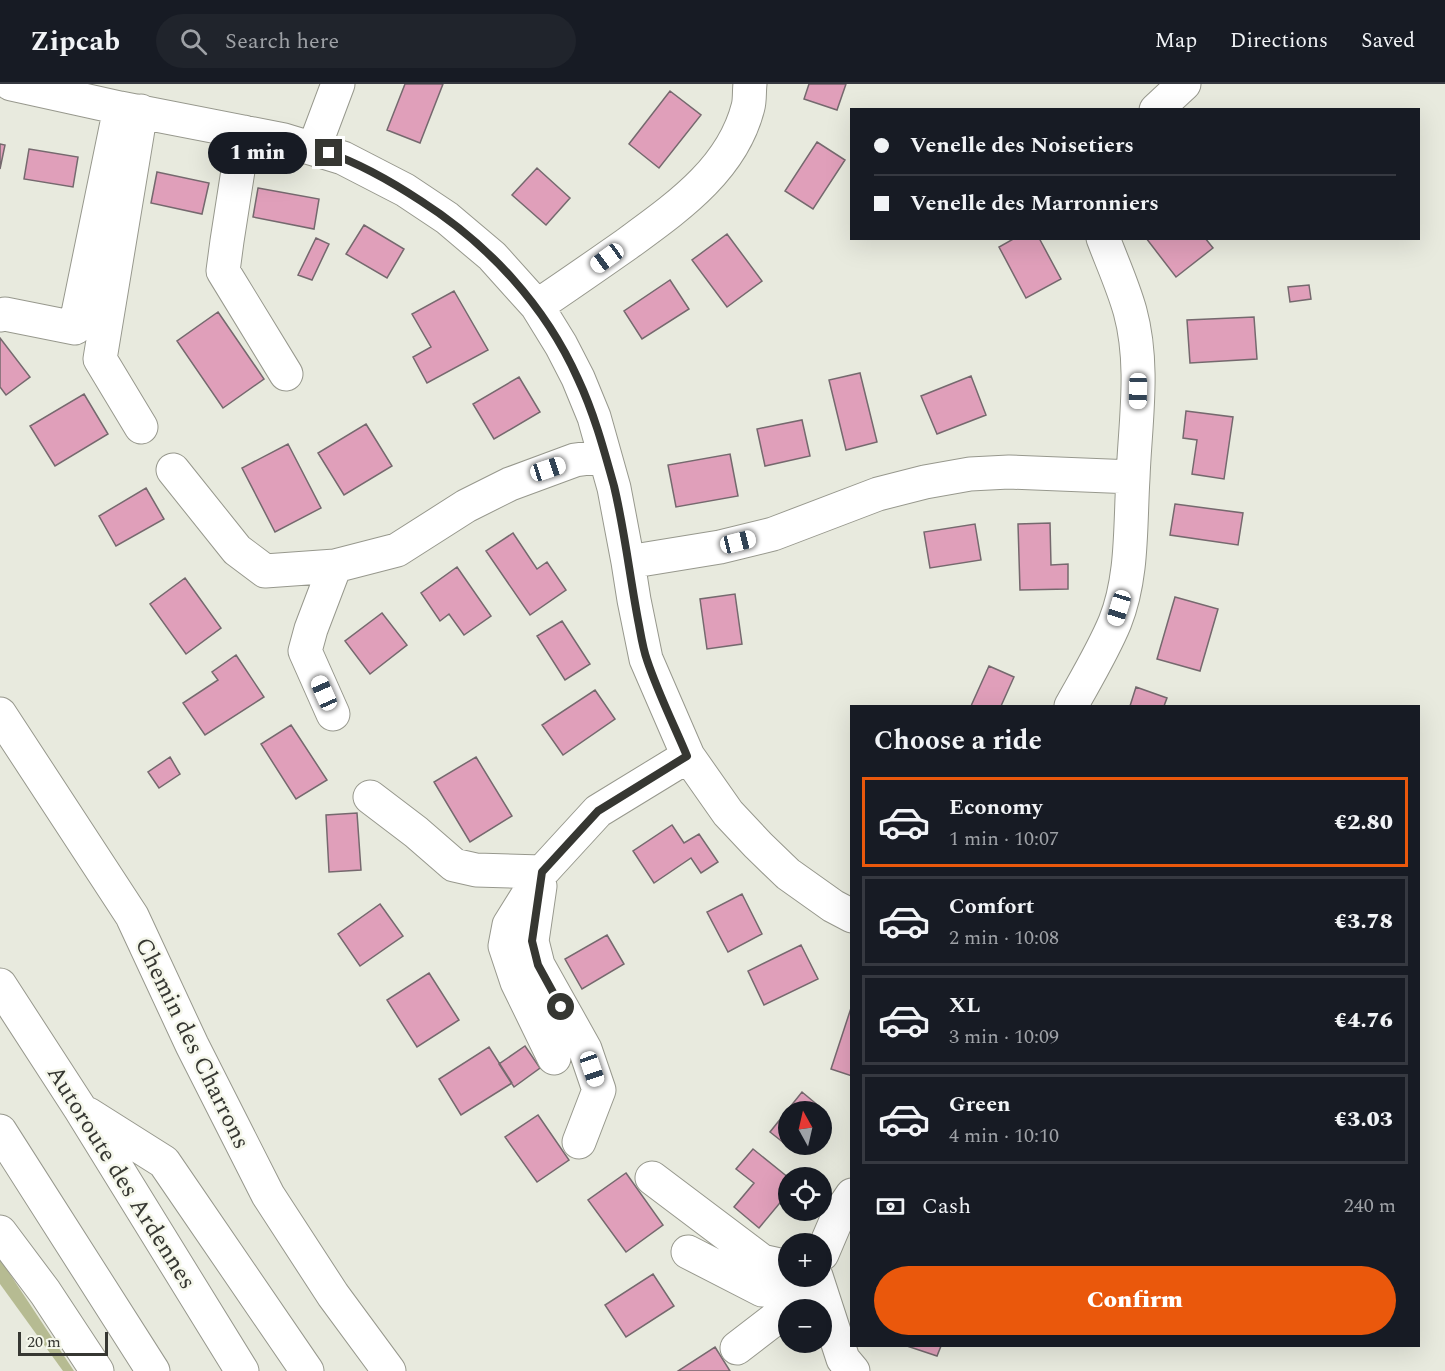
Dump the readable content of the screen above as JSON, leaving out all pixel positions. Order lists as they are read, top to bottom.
{
  "streets": {
    "main road": ["Chemin des Charrons", "Autoroute des Ardennes"]
  },
  "scale_bar": "20 m",
  "north": "top",
  "page": {
    "header": "Zipcab",
    "search": "Search here",
    "nav": ["Map", "Directions", "Saved"],
    "banner": ["Venelle des Noisetiers", "Venelle des Marronniers"],
    "bubble": "1 min",
    "heading": "Choose a ride",
    "list": [
      {
        "name": "Economy",
        "note": "1 min · 10:07",
        "value": "€2.80"
      },
      {
        "name": "Comfort",
        "note": "2 min · 10:08",
        "value": "€3.78"
      },
      {
        "name": "XL",
        "note": "3 min · 10:09",
        "value": "€4.76"
      },
      {
        "name": "Green",
        "note": "4 min · 10:10",
        "value": "€3.03"
      }
    ],
    "map_buttons": ["+", "−"],
    "pay": ["Cash", "240 m"],
    "buttons": "Confirm",
    "scale": "20 m"
  }
}
